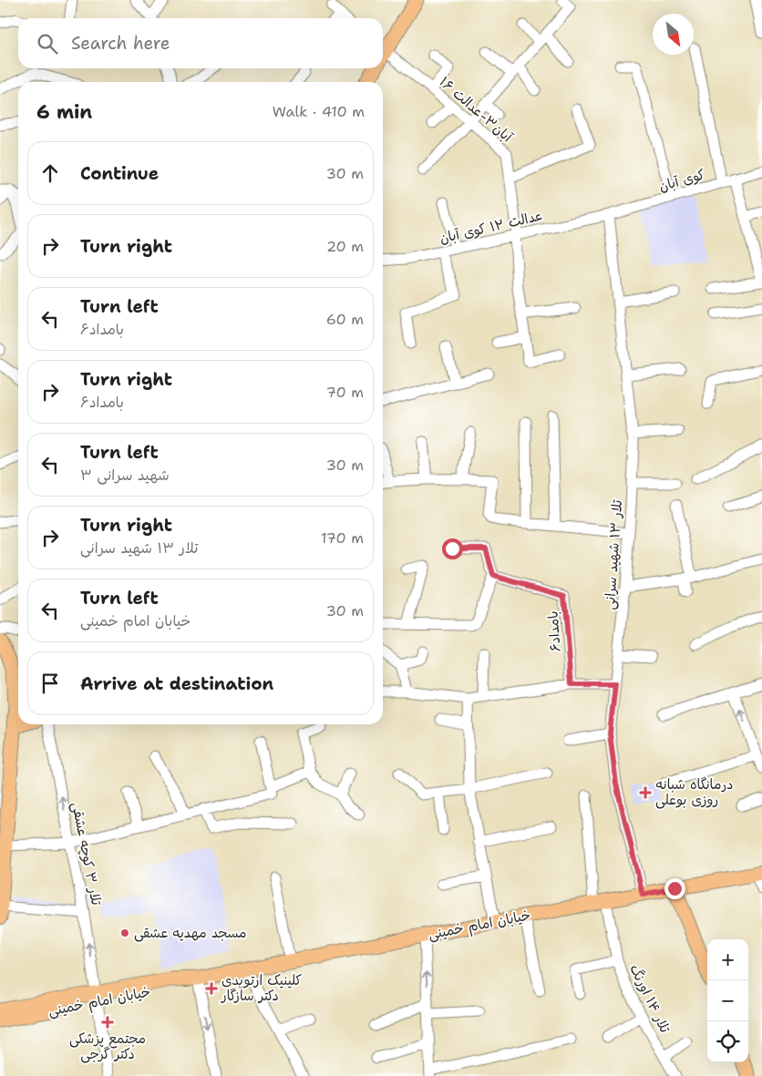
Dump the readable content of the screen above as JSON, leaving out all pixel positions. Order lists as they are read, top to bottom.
{
  "streets": {
    "main road": ["خیابان امام خمینی"],
    "street": [
      "آبان۳-عدالت ۱۶",
      "کوی آبان",
      "عدالت ۱۲ کوی آبان",
      "تلار ۱۳ شهید سرانی",
      "بامداد۶",
      "تلار ۳ کوچه عشقی",
      "تلار ۱۴ اورنگ"
    ]
  },
  "crossings": [
    ["آبان۳-عدالت ۱۶", "عدالت ۱۲ کوی آبان"],
    ["کوی آبان", "عدالت ۱۲ کوی آبان"],
    ["کوی آبان", "تلار ۱۳ شهید سرانی"],
    ["عدالت ۱۲ کوی آبان", "تلار ۱۳ شهید سرانی"],
    ["تلار ۱۳ شهید سرانی", "خیابان امام خمینی"],
    ["تلار ۳ کوچه عشقی", "خیابان امام خمینی"],
    ["خیابان امام خمینی", "تلار ۱۴ اورنگ"]
  ],
  "one_way": ["تلار ۳ کوچه عشقی"],
  "places": {
    "health": ["درمانگاه شبانه روزی بوعلی", "کلینیک ارتوپدی دکتر سازگار", "مجتمع پزشکی دکتر گرجی"],
    "other": ["مسجد مهدیه عشقی"]
  },
  "north": "bottom right",
  "page": {
    "search": "Search here",
    "heading": ["6 min", "Walk · 410 m"],
    "list": [
      ["Continue", "30 m"],
      ["Turn right", "20 m"],
      ["Turn left", "بامداد۶", "60 m"],
      ["Turn right", "بامداد۶", "70 m"],
      ["Turn left", "شهید سرانی ۳", "30 m"],
      ["Turn right", "تلار ۱۳ شهید سرانی", "170 m"],
      ["Turn left", "خیابان امام خمینی", "30 m"],
      "Arrive at destination"
    ],
    "map_buttons": ["+", "−"]
  }
}
